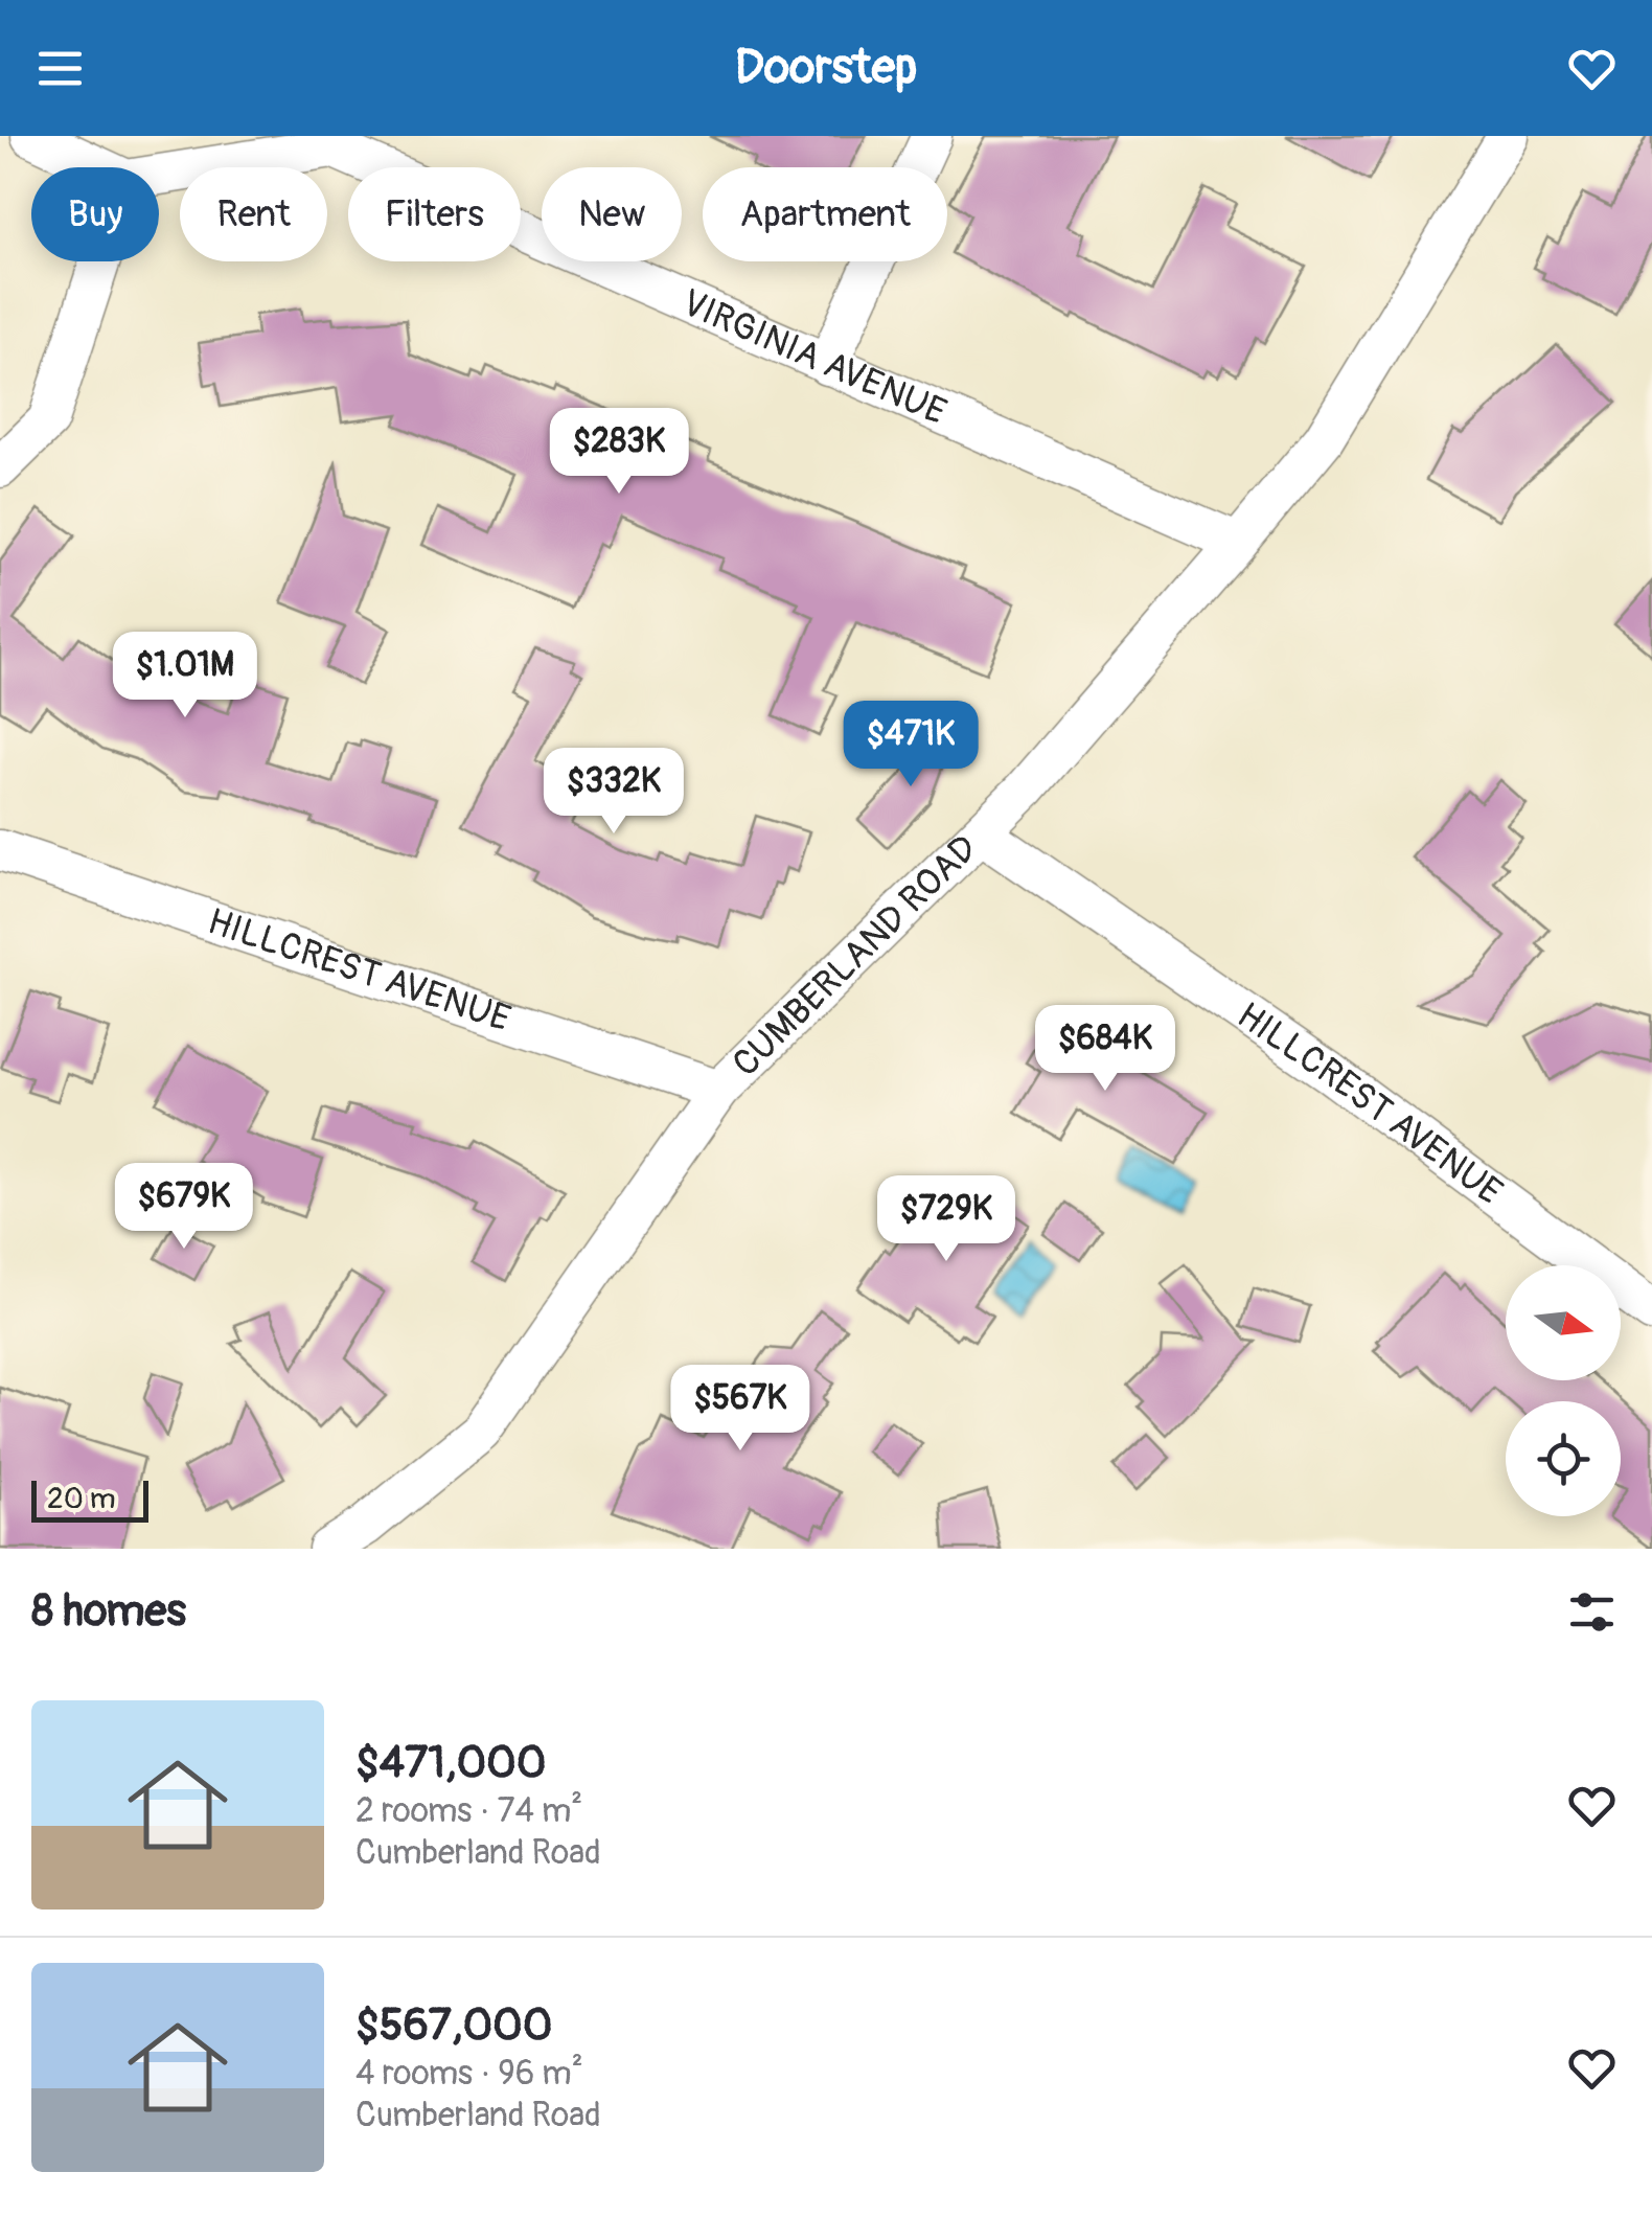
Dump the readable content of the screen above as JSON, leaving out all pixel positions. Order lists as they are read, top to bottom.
{
  "streets": {
    "street": ["VIRGINIA AVENUE", "CUMBERLAND ROAD", "HILLCREST AVENUE"]
  },
  "crossings": [
    ["VIRGINIA AVENUE", "CUMBERLAND ROAD"],
    ["CUMBERLAND ROAD", "HILLCREST AVENUE"]
  ],
  "scale_bar": "20 m",
  "north": "right",
  "page": {
    "header": "Doorstep",
    "chip": [
      "Buy",
      "Rent",
      "Filters",
      "New",
      "Apartment"
    ],
    "price": [
      "$283K",
      "$1.01M",
      "$471K",
      "$332K",
      "$684K",
      "$679K",
      "$729K",
      "$567K"
    ],
    "scale": "20 m",
    "heading": "8 homes",
    "list": [
      {
        "name": "$471,000",
        "note": "2 rooms · 74 m² · Cumberland Road"
      },
      {
        "name": "$567,000",
        "note": "4 rooms · 96 m² · Cumberland Road"
      }
    ]
  }
}
